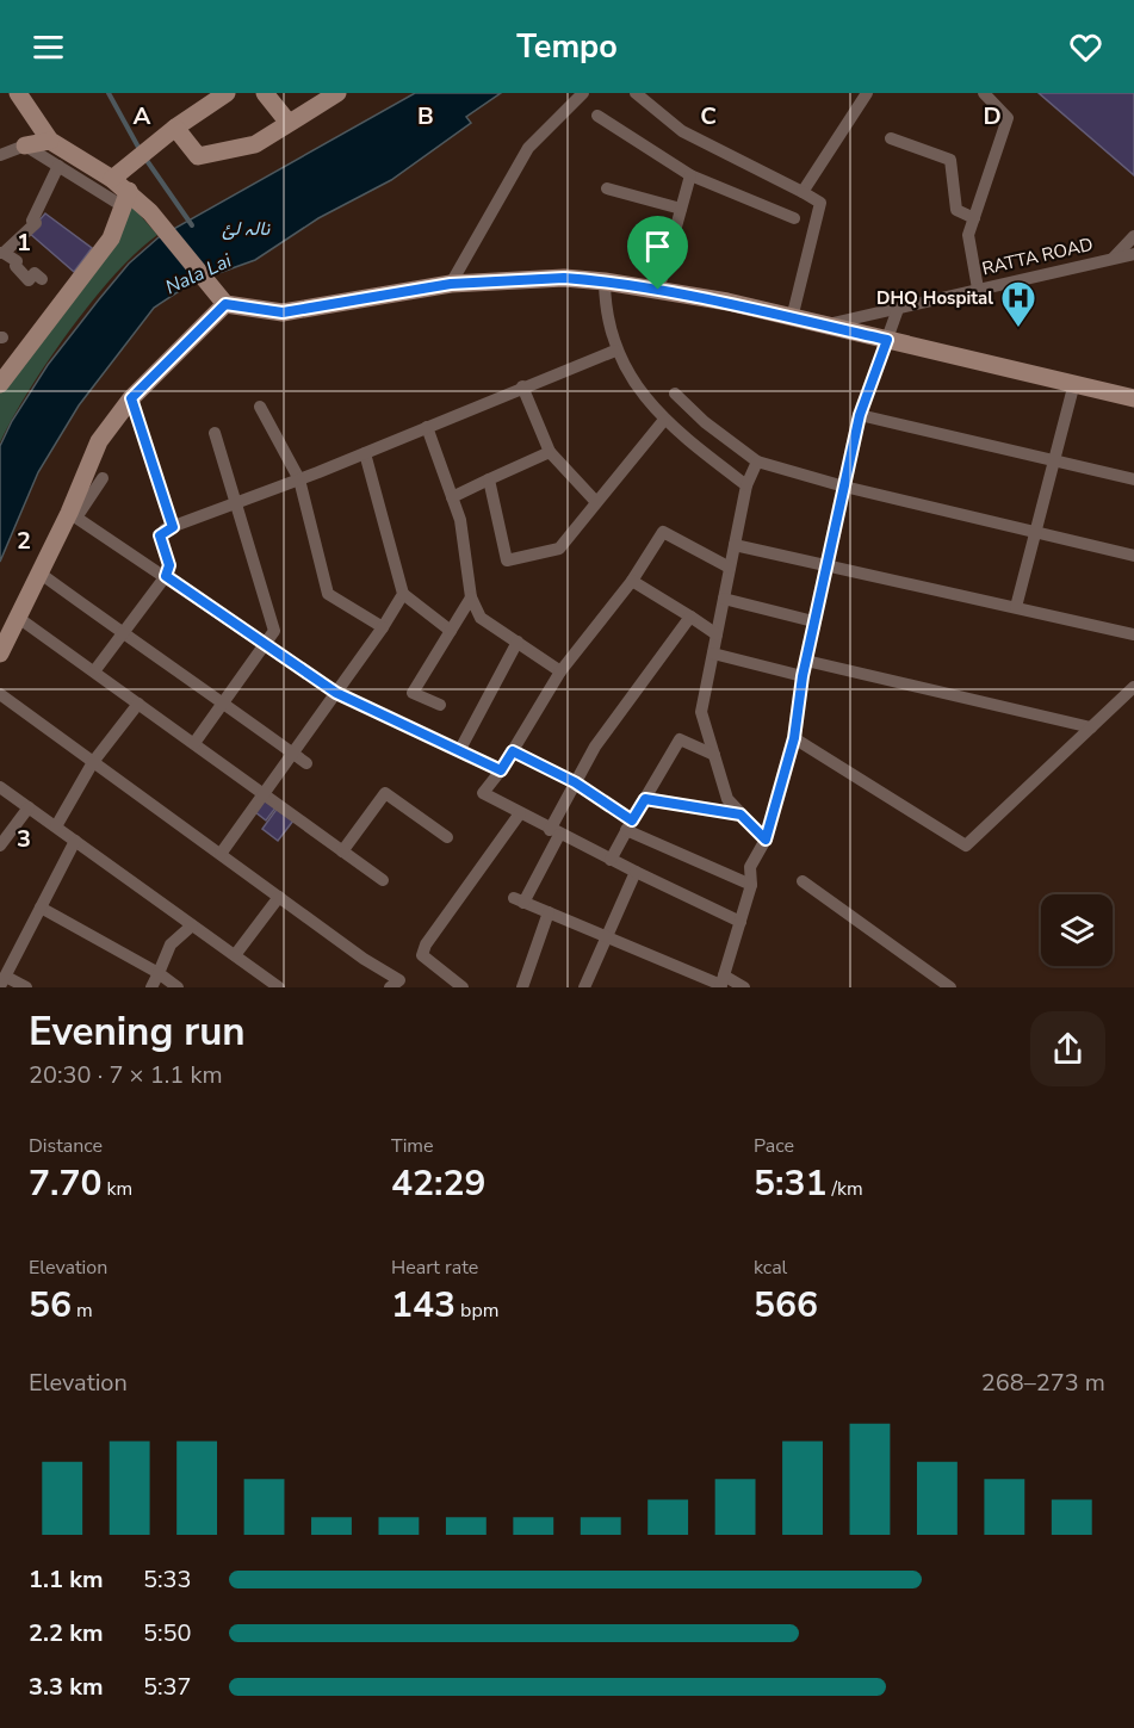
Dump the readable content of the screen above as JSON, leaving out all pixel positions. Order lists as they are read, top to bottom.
{
  "streets": {
    "street": ["RATTA ROAD"]
  },
  "water": ["نالہ لئ", "Nala Lai"],
  "places": {
    "hospital": ["DHQ Hospital"]
  },
  "page": {
    "header": "Tempo",
    "heading": ["Evening run", "20:30 · 7 × 1.1 km"],
    "stats": [
      ["Distance", "7.70 km"],
      ["Time", "42:29"],
      ["Pace", "5:31 /km"],
      ["Elevation", "56 m"],
      ["Heart rate", "143 bpm"],
      ["kcal", "566"]
    ],
    "chart": ["Elevation", "268–273 m"],
    "list": [
      {
        "name": "1.1 km",
        "note": "5:33"
      },
      {
        "name": "2.2 km",
        "note": "5:50"
      },
      {
        "name": "3.3 km",
        "note": "5:37"
      }
    ]
  },
  "grid": {
    "columns": [
      "A",
      "B",
      "C",
      "D"
    ],
    "rows": ["1", "2", "3"]
  }
}
